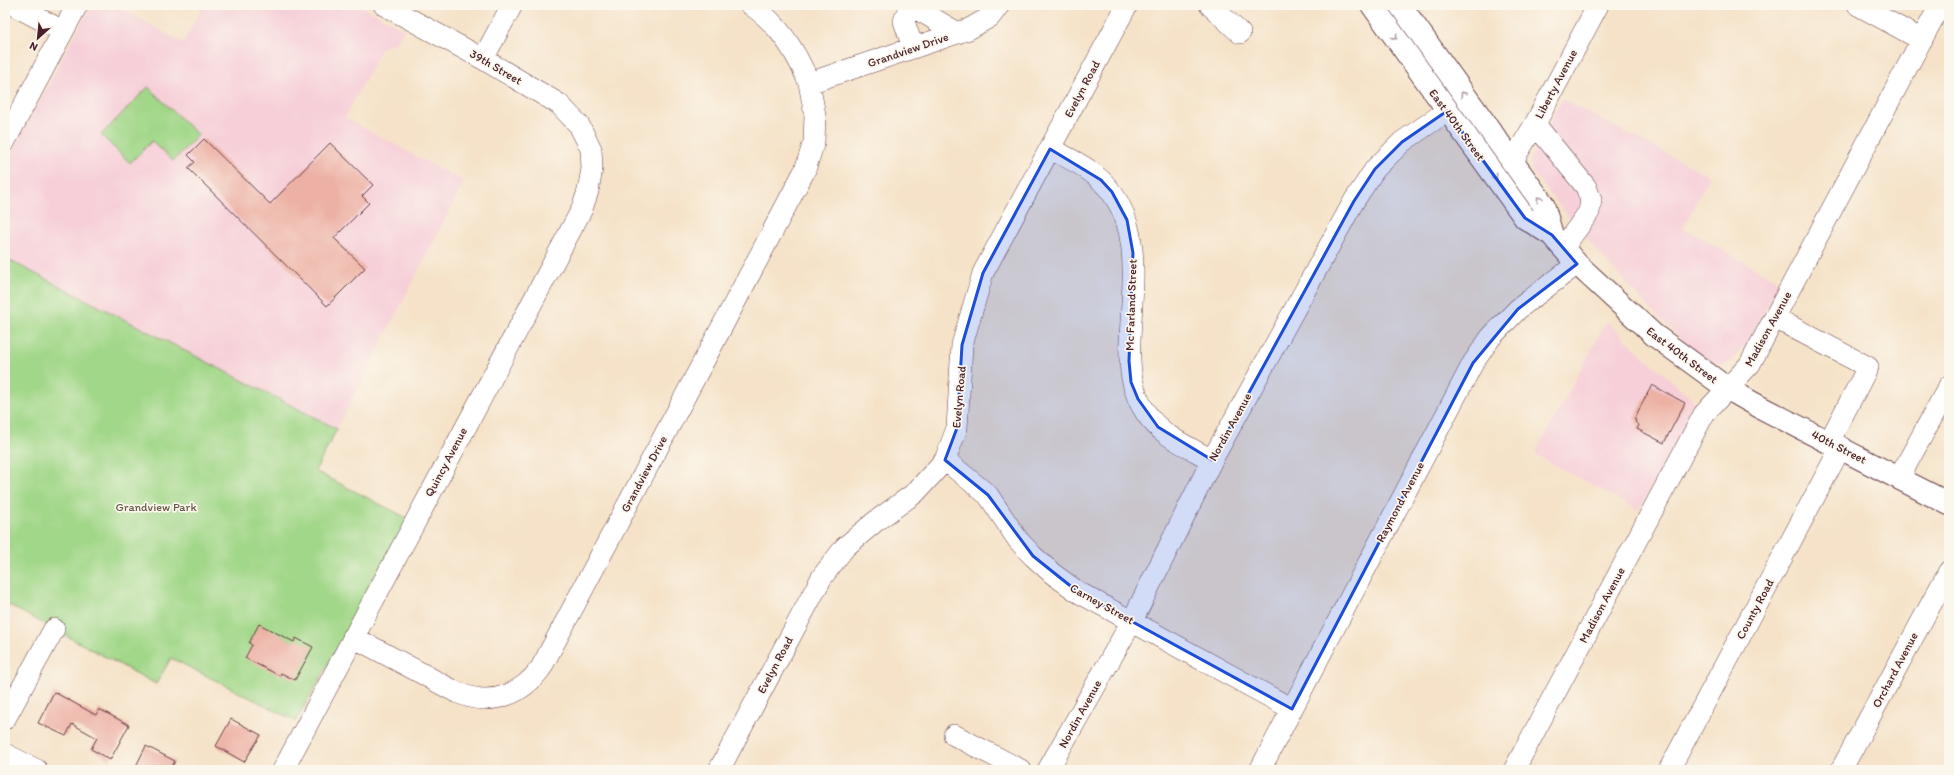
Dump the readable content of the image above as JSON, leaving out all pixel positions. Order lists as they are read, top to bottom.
{
  "streets": {
    "main road": ["East 40th Street", "40th Street"],
    "street": [
      "Grandview Drive",
      "39th Street",
      "Liberty Avenue",
      "Evelyn Road",
      "Mc Farland Street",
      "Madison Avenue",
      "Nordin Avenue",
      "Quincy Avenue",
      "Raymond Avenue",
      "Carney Street",
      "County Road",
      "Orchard Avenue"
    ]
  },
  "crossings": [
    ["Grandview Drive", "Quincy Avenue"],
    ["39th Street", "Quincy Avenue"],
    ["Liberty Avenue", "East 40th Street"],
    ["Evelyn Road", "Mc Farland Street"],
    ["Evelyn Road", "Carney Street"],
    ["East 40th Street", "Madison Avenue"],
    ["East 40th Street", "Nordin Avenue"],
    ["East 40th Street", "40th Street"],
    ["East 40th Street", "Raymond Avenue"],
    ["Mc Farland Street", "Nordin Avenue"],
    ["Madison Avenue", "40th Street"],
    ["Madison Avenue", "County Road"],
    ["Nordin Avenue", "Carney Street"],
    ["40th Street", "County Road"],
    ["Raymond Avenue", "Carney Street"]
  ],
  "parks": ["Grandview Park"],
  "north": "bottom left"
}
